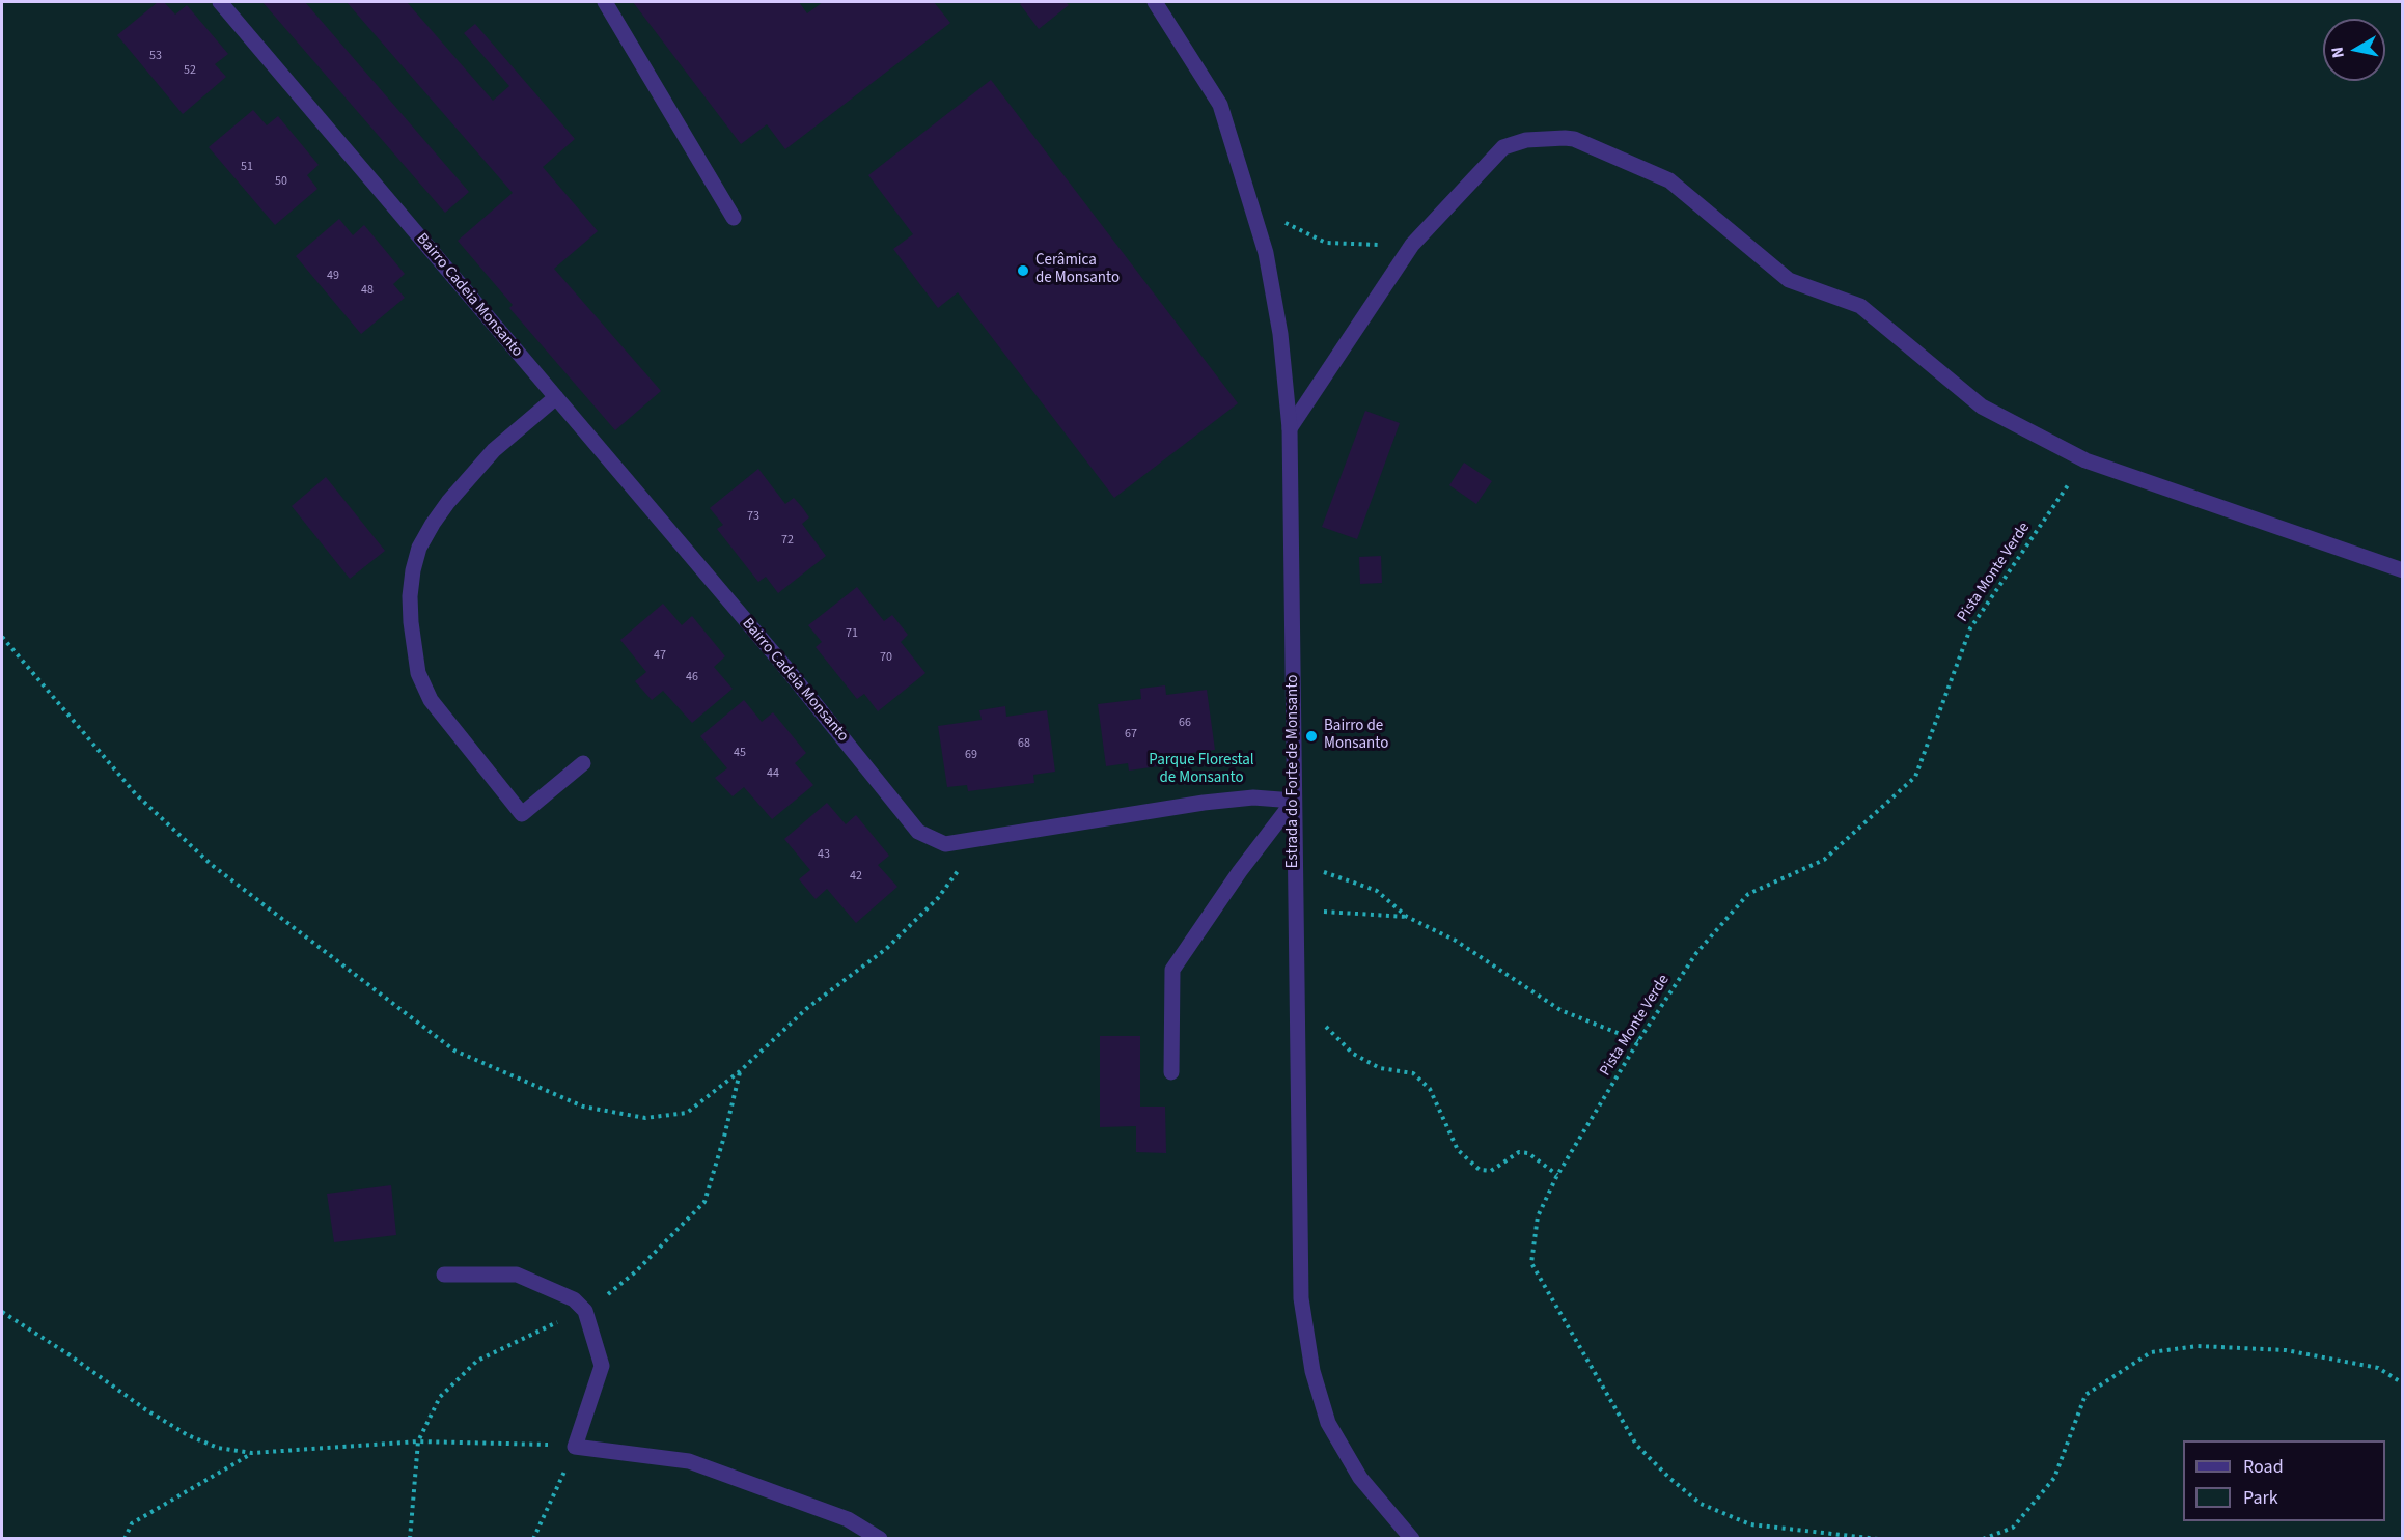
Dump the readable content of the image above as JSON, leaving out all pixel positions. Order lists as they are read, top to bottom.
{
  "streets": {
    "street": ["Bairro Cadeia Monsanto", "Estrada do Forte de Monsanto"],
    "path": ["Pista Monte Verde"]
  },
  "crossings": [
    ["Bairro Cadeia Monsanto", "Estrada do Forte de Monsanto"]
  ],
  "parks": ["Parque Florestal de Monsanto"],
  "places": ["Cerâmica de Monsanto", "Bairro de Monsanto"],
  "house_numbers": [
    "53",
    "52",
    "51",
    "50",
    "49",
    "48",
    "73",
    "72",
    "71",
    "47",
    "70",
    "46",
    "66",
    "67",
    "68",
    "45",
    "69",
    "44",
    "43",
    "42"
  ],
  "legend": ["Road", "Park"],
  "north": "left"
}
